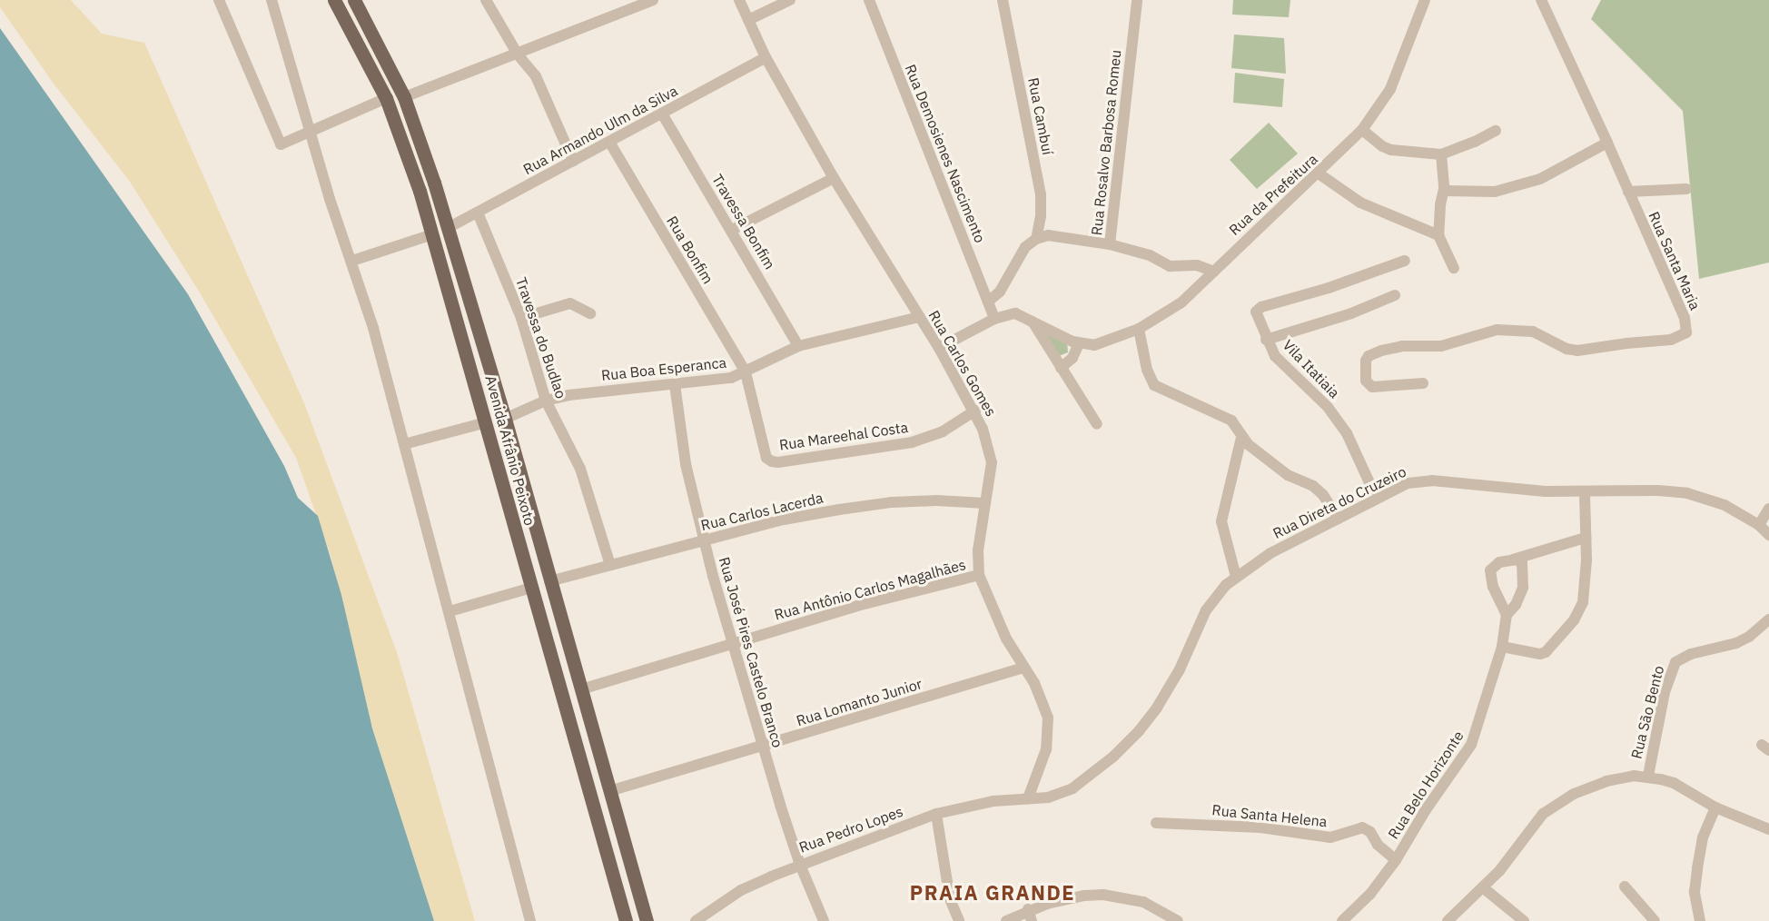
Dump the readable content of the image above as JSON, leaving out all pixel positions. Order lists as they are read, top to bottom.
{
  "streets": {
    "main road": ["Avenida Afrânio Peixoto"],
    "street": [
      "Rua Cambuí",
      "Rua Armando Ulm da Silva",
      "Rua Rosalvo Barbosa Romeu",
      "Rua Demosienes Nascimento",
      "Rua da Prefeitura",
      "Travessa Bonfim",
      "Rua Bonfim",
      "Rua Santa Maria",
      "Travessa do Budlao",
      "Rua Carlos Gomes",
      "Rua Boa Esperanca",
      "Vila Itatiaia",
      "Rua Mareehal Costa",
      "Rua Direta do Cruzeiro",
      "Rua Carlos Lacerda",
      "Rua Antônio Carlos Magalhães",
      "Rua José Pires Castelo Branco",
      "Rua Lomanto Junior",
      "Rua São Bento",
      "Rua Belo Horizonte",
      "Rua Santa Helena",
      "Rua Pedro Lopes"
    ]
  },
  "crossings": [
    ["Rua Armando Ulm da Silva", "Travessa Bonfim"],
    ["Rua Armando Ulm da Silva", "Rua Bonfim"],
    ["Rua Armando Ulm da Silva", "Travessa do Budlao"],
    ["Rua Armando Ulm da Silva", "Rua Carlos Gomes"],
    ["Rua Armando Ulm da Silva", "Avenida Afrânio Peixoto"],
    ["Rua Rosalvo Barbosa Romeu", "Rua da Prefeitura"],
    ["Rua Demosienes Nascimento", "Rua da Prefeitura"],
    ["Rua da Prefeitura", "Rua Carlos Gomes"],
    ["Travessa Bonfim", "Rua Boa Esperanca"],
    ["Rua Bonfim", "Rua Boa Esperanca"],
    ["Rua Bonfim", "Rua Mareehal Costa"],
    ["Travessa do Budlao", "Rua Boa Esperanca"],
    ["Travessa do Budlao", "Rua Carlos Lacerda"],
    ["Rua Carlos Gomes", "Rua Boa Esperanca"],
    ["Rua Carlos Gomes", "Rua Mareehal Costa"],
    ["Rua Carlos Gomes", "Rua Direta do Cruzeiro"],
    ["Rua Carlos Gomes", "Rua Carlos Lacerda"],
    ["Rua Carlos Gomes", "Rua Antônio Carlos Magalhães"],
    ["Rua Carlos Gomes", "Rua Lomanto Junior"],
    ["Rua Carlos Gomes", "Rua Pedro Lopes"],
    ["Rua Boa Esperanca", "Rua Mareehal Costa"],
    ["Rua Boa Esperanca", "Avenida Afrânio Peixoto"],
    ["Rua Boa Esperanca", "Rua José Pires Castelo Branco"],
    ["Vila Itatiaia", "Rua Direta do Cruzeiro"],
    ["Avenida Afrânio Peixoto", "Rua Carlos Lacerda"],
    ["Avenida Afrânio Peixoto", "Rua Antônio Carlos Magalhães"],
    ["Avenida Afrânio Peixoto", "Rua Lomanto Junior"],
    ["Rua Direta do Cruzeiro", "Rua Pedro Lopes"],
    ["Rua Carlos Lacerda", "Rua José Pires Castelo Branco"],
    ["Rua Antônio Carlos Magalhães", "Rua José Pires Castelo Branco"],
    ["Rua José Pires Castelo Branco", "Rua Lomanto Junior"],
    ["Rua José Pires Castelo Branco", "Rua Pedro Lopes"],
    ["Rua Belo Horizonte", "Rua Santa Helena"]
  ],
  "districts": ["PRAIA GRANDE"]
}
